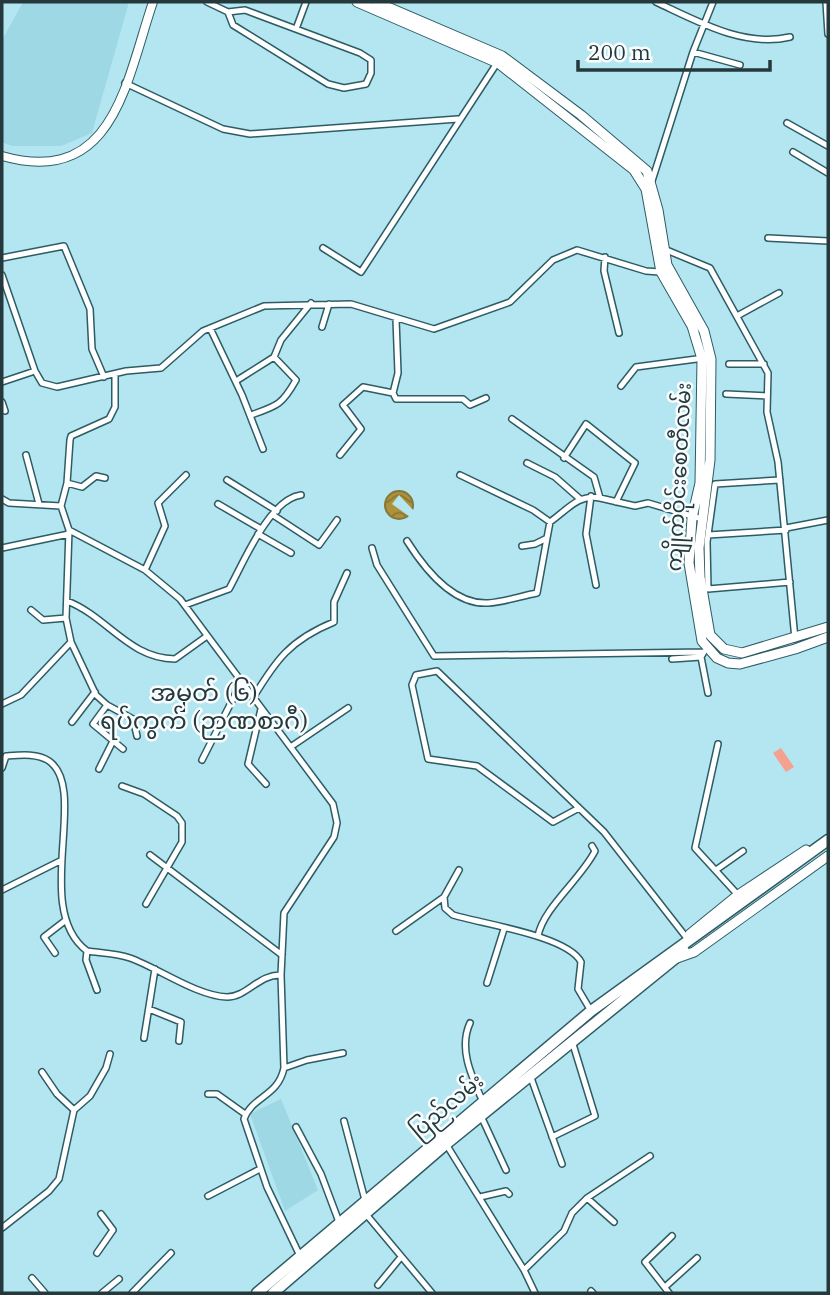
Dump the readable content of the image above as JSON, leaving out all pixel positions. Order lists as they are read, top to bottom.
{
  "streets": {
    "highway": ["ပြည်လမ်း"],
    "main road": ["ကျိုက်ဝိုင်းစေတီလမ်း"]
  },
  "districts": ["အမှတ် (၆) ရပ်ကွက် (ဉာဏစာဂီ)"],
  "scale_bar": "200 m"
}
